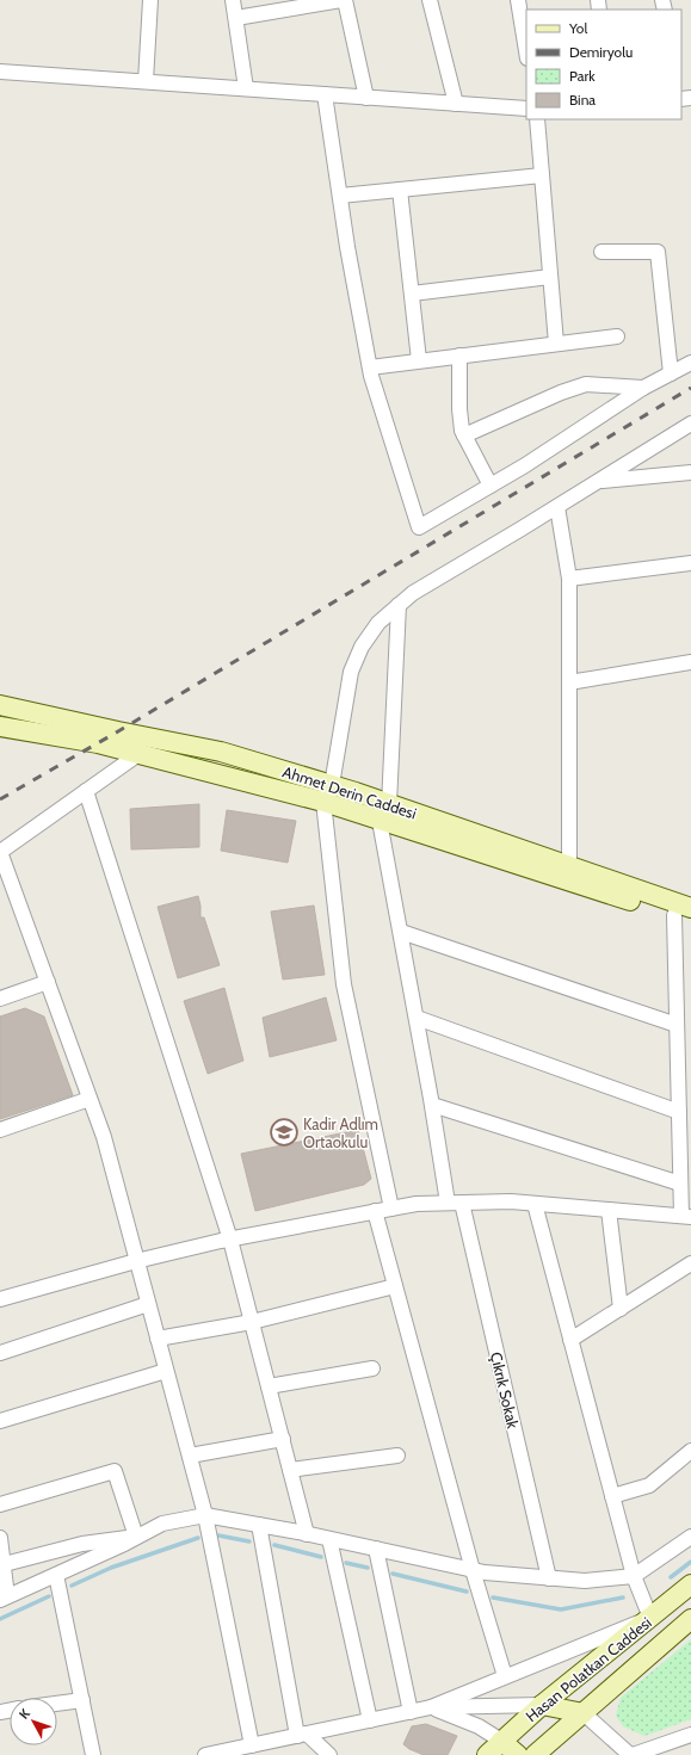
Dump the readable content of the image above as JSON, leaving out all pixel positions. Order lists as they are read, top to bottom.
{
  "streets": {
    "main road": ["Ahmet Derin Caddesi", "Hasan Polatkan Caddesi"],
    "street": ["Çıkrık Sokak"]
  },
  "crossings": [
    ["Ahmet Derin Caddesi", "Çıkrık Sokak"]
  ],
  "places": {
    "school or university": ["Kadir Adlım Ortaokulu"]
  },
  "legend": [
    "Yol",
    "Demiryolu",
    "Park",
    "Bina"
  ],
  "north": "top left"
}
